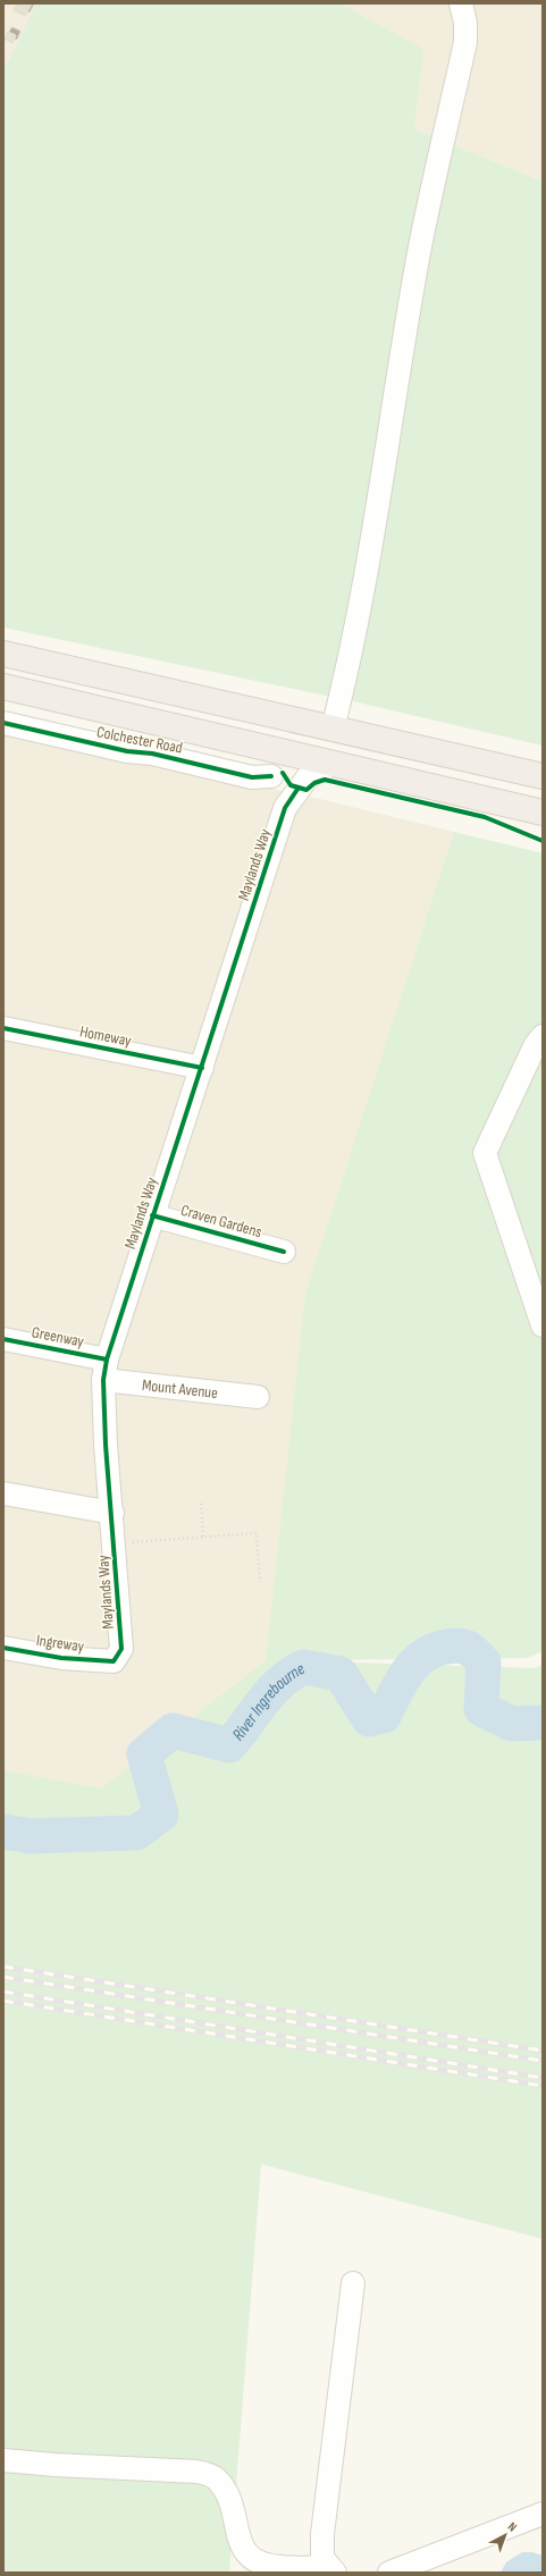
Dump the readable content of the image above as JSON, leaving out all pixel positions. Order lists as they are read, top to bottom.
{
  "streets": {
    "highway": ["Colchester Road"],
    "street": [
      "Maylands Way",
      "Homeway",
      "Craven Gardens",
      "Greenway",
      "Mount Avenue",
      "Ingreway"
    ]
  },
  "crossings": [
    ["Colchester Road", "Maylands Way"],
    ["Maylands Way", "Homeway"],
    ["Maylands Way", "Craven Gardens"],
    ["Maylands Way", "Greenway"],
    ["Maylands Way", "Mount Avenue"],
    ["Maylands Way", "Ingreway"],
    ["Greenway", "Mount Avenue"]
  ],
  "water": ["River Ingrebourne"],
  "north": "top right"
}
